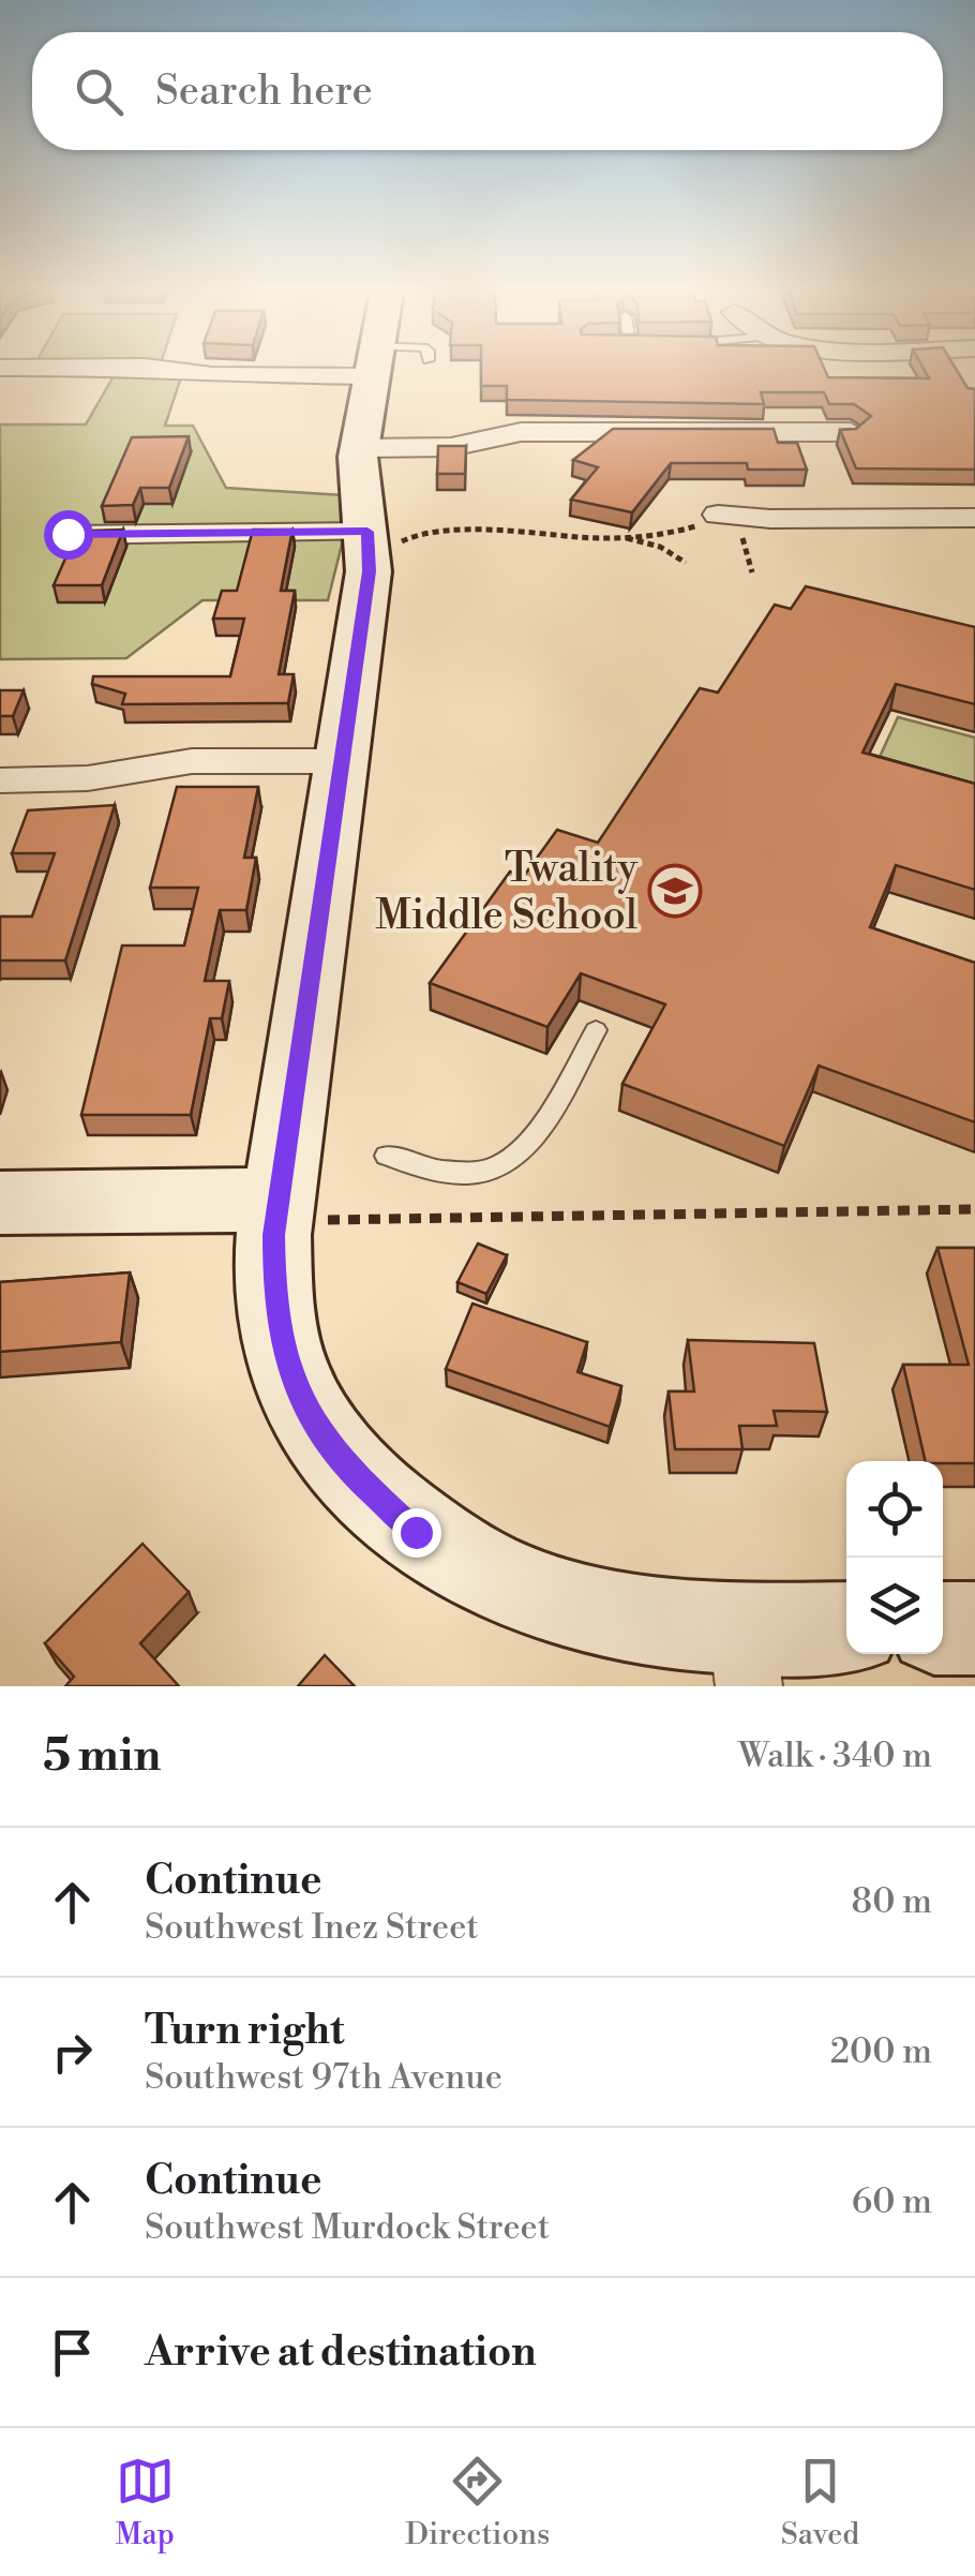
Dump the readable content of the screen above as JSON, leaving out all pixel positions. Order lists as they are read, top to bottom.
{
  "places": {
    "school or university": ["Twality Middle School"]
  },
  "page": {
    "search": "Search here",
    "heading": ["5 min", "Walk · 340 m"],
    "list": [
      ["Continue", "Southwest Inez Street", "80 m"],
      ["Turn right", "Southwest 97th Avenue", "200 m"],
      ["Continue", "Southwest Murdock Street", "60 m"],
      "Arrive at destination"
    ],
    "nav": ["Map", "Directions", "Saved"]
  }
}
